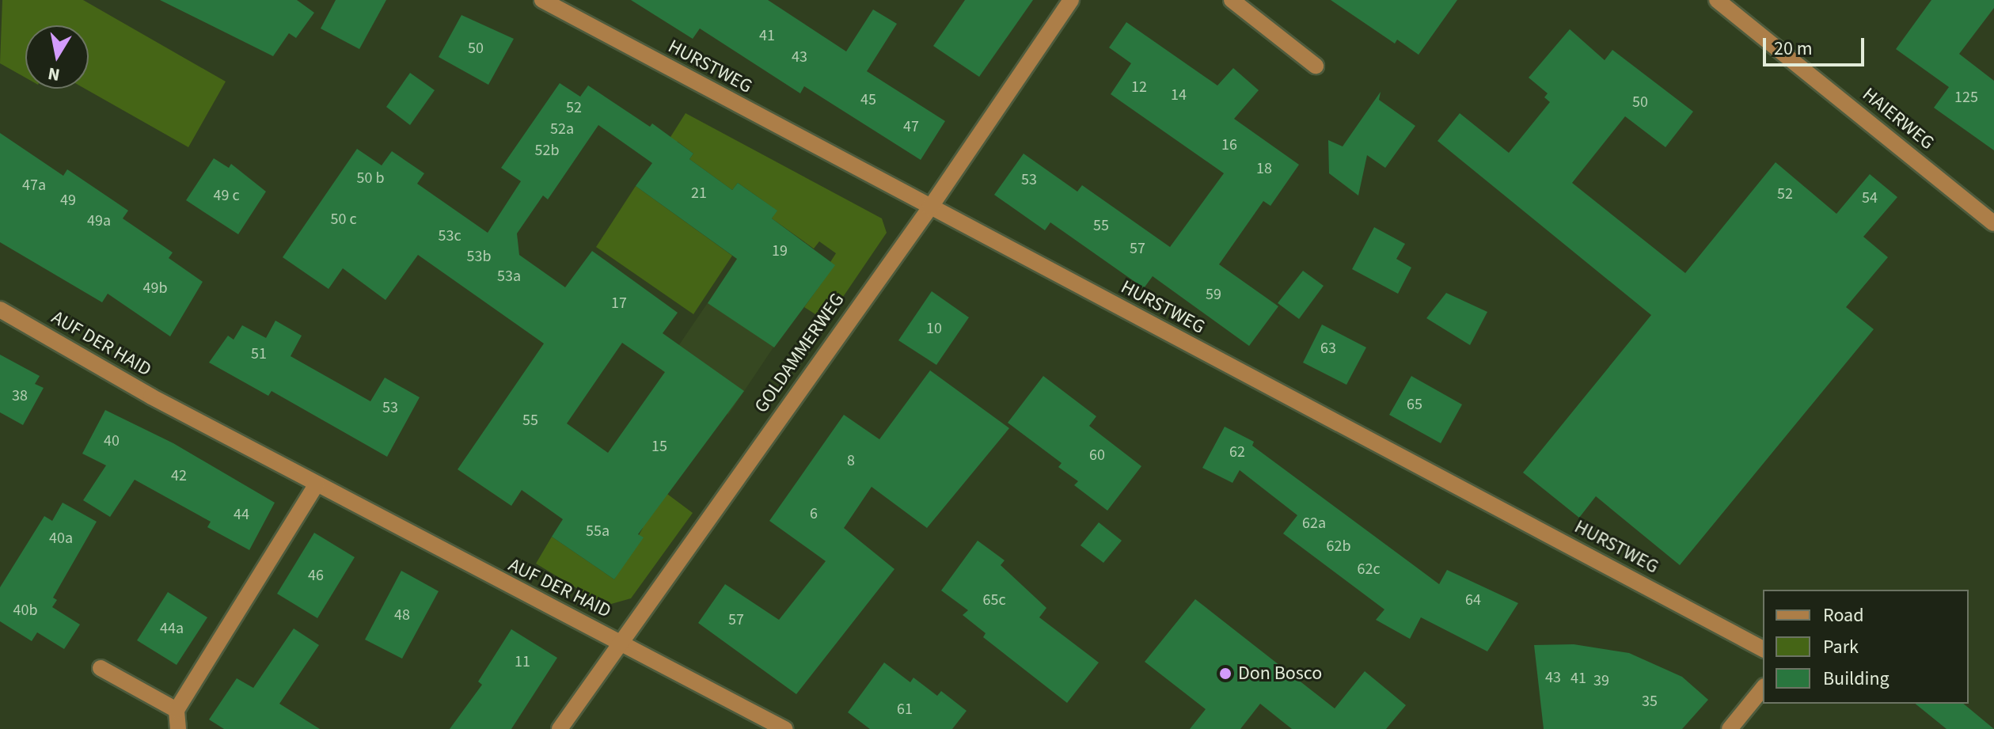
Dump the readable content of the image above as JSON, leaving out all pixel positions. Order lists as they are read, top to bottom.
{
  "streets": {
    "street": [
      "HURSTWEG",
      "HAIERWEG",
      "AUF DER HAID",
      "GOLDAMMERWEG"
    ]
  },
  "crossings": [
    ["HURSTWEG", "GOLDAMMERWEG"],
    ["AUF DER HAID", "GOLDAMMERWEG"]
  ],
  "places": ["Don Bosco"],
  "house_numbers": [
    "41",
    "50",
    "43",
    "12",
    "14",
    "125",
    "45",
    "50",
    "52",
    "47",
    "52a",
    "16",
    "52b",
    "18",
    "50 b",
    "53",
    "47a",
    "21",
    "52",
    "49 c",
    "54",
    "49",
    "50 c",
    "49a",
    "55",
    "53c",
    "57",
    "19",
    "53b",
    "53a",
    "49b",
    "59",
    "17",
    "10",
    "63",
    "51",
    "38",
    "65",
    "53",
    "55",
    "40",
    "15",
    "62",
    "60",
    "8",
    "42",
    "6",
    "44",
    "62a",
    "55a",
    "40a",
    "62b",
    "62c",
    "46",
    "65c",
    "64",
    "40b",
    "48",
    "57",
    "44a",
    "11",
    "43",
    "41",
    "39",
    "35",
    "61"
  ],
  "legend": ["Road", "Park", "Building"],
  "scale_bar": "20 m",
  "north": "bottom"
}
